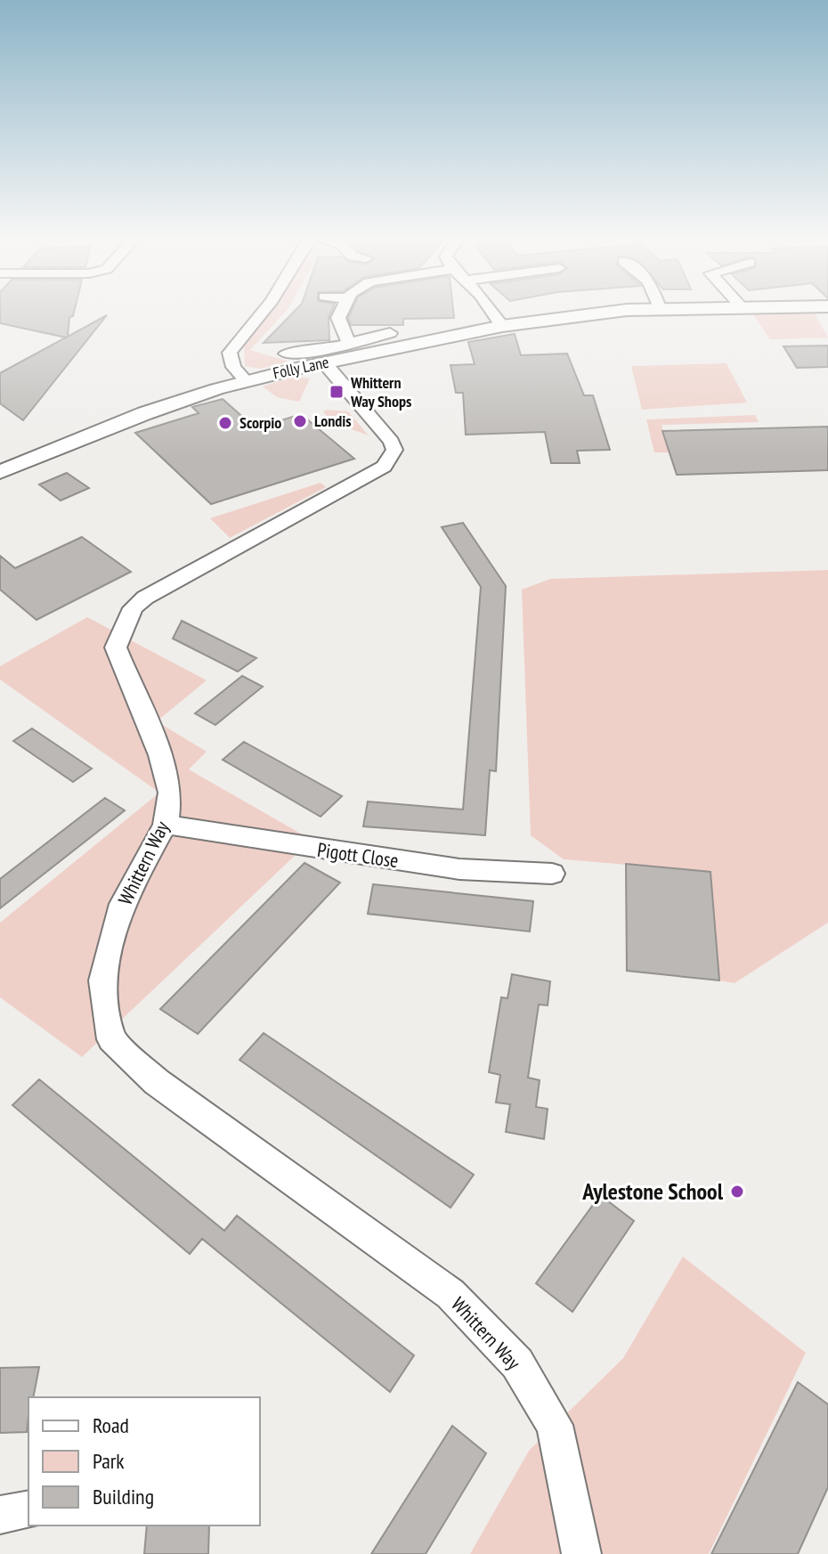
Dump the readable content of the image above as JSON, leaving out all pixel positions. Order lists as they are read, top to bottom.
{
  "streets": {
    "street": ["Folly Lane", "Pigott Close", "Whittern Way"]
  },
  "crossings": [
    ["Folly Lane", "Whittern Way"],
    ["Pigott Close", "Whittern Way"]
  ],
  "places": {
    "transit": ["Whittern Way Shops"],
    "other": ["Londis", "Scorpio", "Aylestone School"]
  },
  "legend": ["Road", "Park", "Building"]
}
